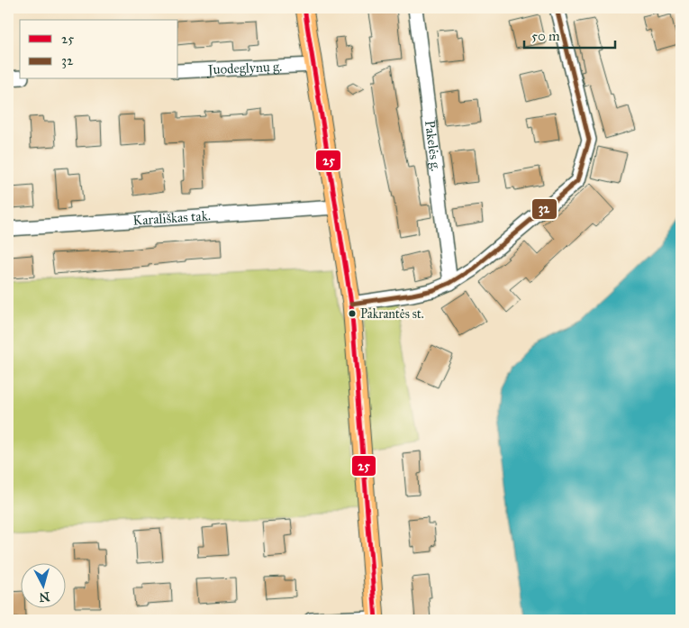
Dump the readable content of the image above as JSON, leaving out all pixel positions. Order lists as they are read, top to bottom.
{
  "streets": {
    "street": ["Juodeglynų g.", "Pakelės g.", "Karališkas tak."]
  },
  "places": ["Pakrantės st."],
  "lines": ["transit line 25", "transit line 32"],
  "legend": ["25", "32"],
  "scale_bar": "50 m",
  "north": "bottom"
}
